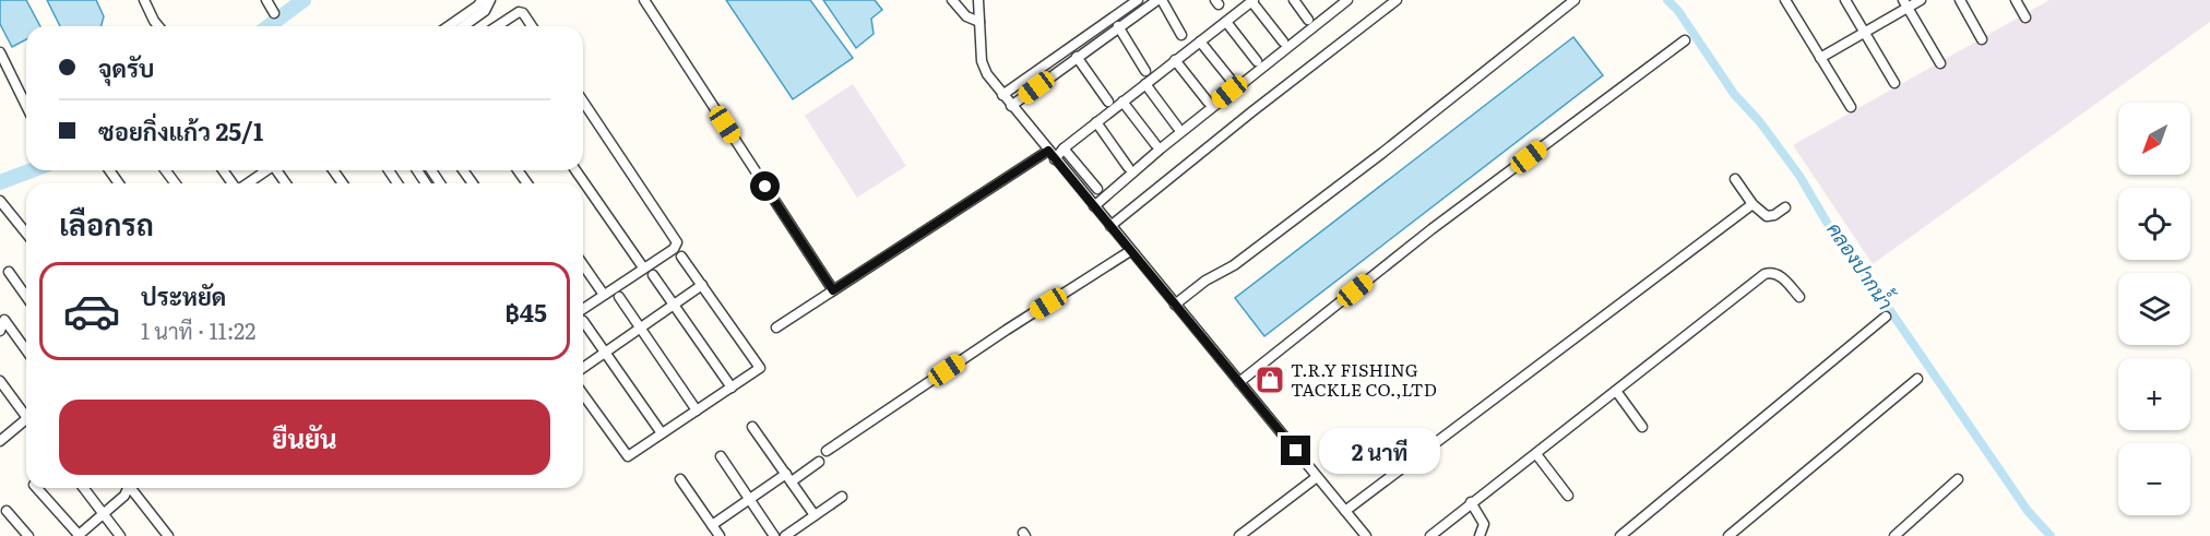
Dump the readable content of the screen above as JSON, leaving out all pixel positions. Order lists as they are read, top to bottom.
{
  "water": ["คลองปากน้ำ"],
  "places": {
    "shop": ["T.R.Y FISHING TACKLE CO.,LTD"]
  },
  "north": "bottom left",
  "page": {
    "banner": ["จุดรับ", "ซอยกิ่งแก้ว 25/1"],
    "map_buttons": ["+", "−"],
    "heading": "เลือกรถ",
    "list": [
      {
        "name": "ประหยัด",
        "note": "1 นาที · 11:22",
        "value": "฿45"
      }
    ],
    "buttons": "ยืนยัน",
    "bubble": "2 นาที"
  }
}
